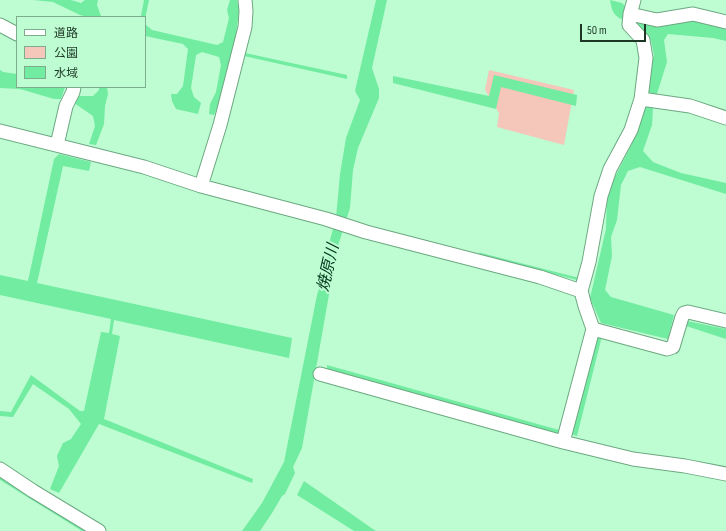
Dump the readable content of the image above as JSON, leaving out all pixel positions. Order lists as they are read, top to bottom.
{
  "water": ["焼原川"],
  "legend": ["道路", "公園", "水域"],
  "scale_bar": "50 m"
}
